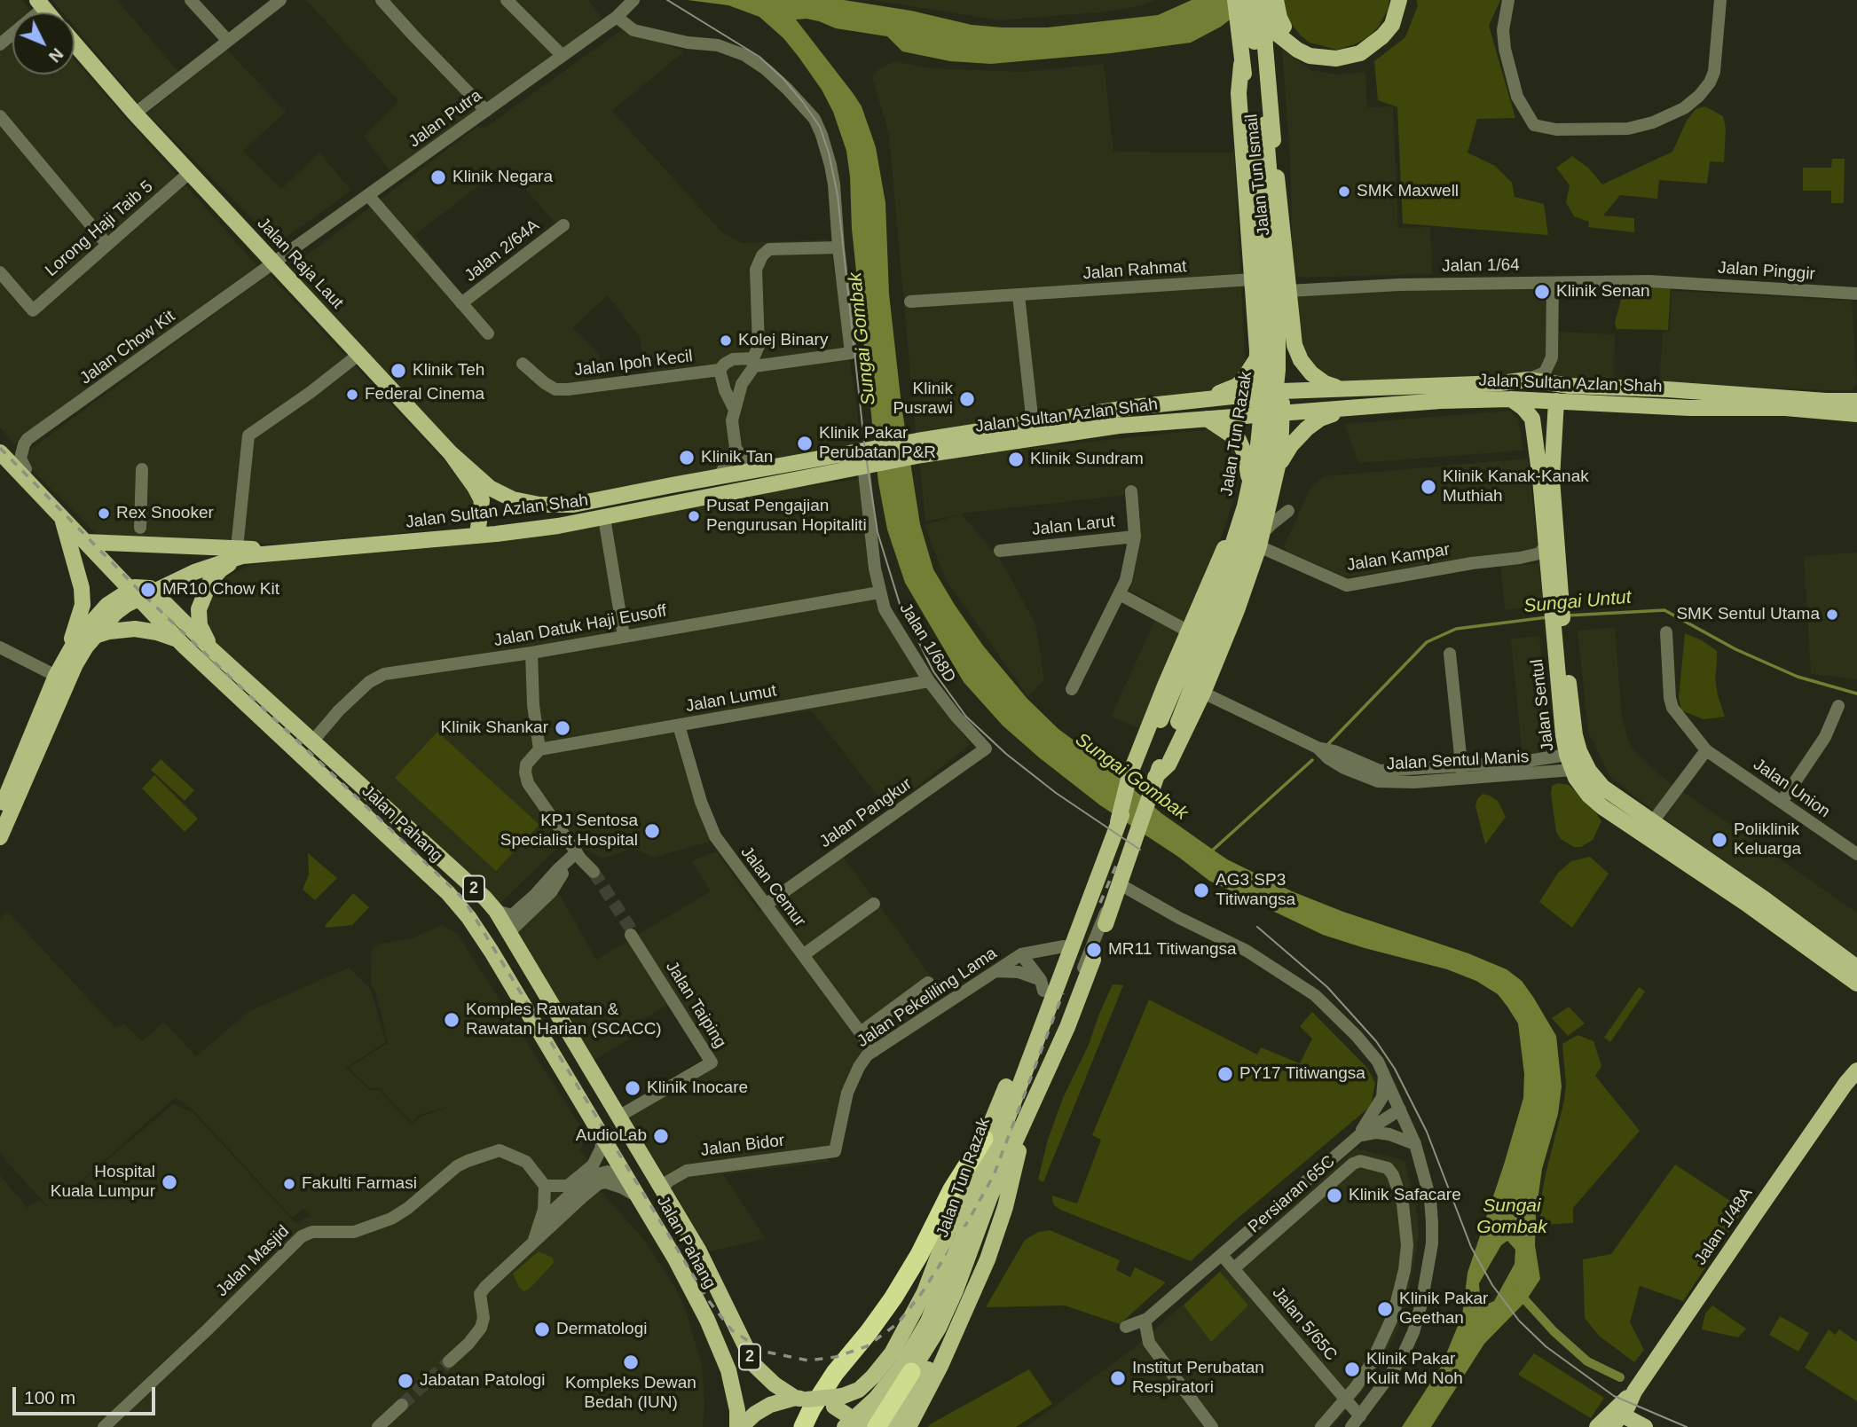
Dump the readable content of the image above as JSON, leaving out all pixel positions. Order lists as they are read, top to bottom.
{
  "streets": {
    "main road": [
      "Jalan Tun Ismail",
      "Jalan Raja Laut",
      "Jalan Sultan Azlan Shah",
      "Jalan Tun Razak",
      "Jalan Sentul",
      "Jalan Pahang",
      "2",
      "Jalan 1/48A"
    ],
    "street": [
      "Jalan Putra",
      "Lorong Haji Taib 5",
      "Jalan 2/64A",
      "Jalan 1/64",
      "Jalan Rahmat",
      "Jalan Pinggir",
      "Jalan Chow Kit",
      "Jalan Ipoh Kecil",
      "Jalan Larut",
      "Jalan Kampar",
      "Jalan Datuk Haji Eusoff",
      "Jalan 1/68D",
      "Jalan Lumut",
      "Jalan Sentul Manis",
      "Jalan Union",
      "Jalan Pangkur",
      "Jalan Cemur",
      "Jalan Pekeliling Lama",
      "Jalan Taiping",
      "Jalan Bidor",
      "Persiaran 65C",
      "Jalan Masjid",
      "Jalan 5/65C"
    ]
  },
  "crossings": [
    ["Jalan Putra", "Jalan Raja Laut"],
    ["Jalan Putra", "Jalan Chow Kit"],
    ["Jalan Tun Ismail", "Jalan 1/64"],
    ["Jalan Tun Ismail", "Jalan Rahmat"],
    ["Jalan Tun Ismail", "Jalan Sultan Azlan Shah"],
    ["Jalan Tun Ismail", "Jalan Tun Razak"],
    ["Lorong Haji Taib 5", "Jalan Raja Laut"],
    ["Jalan Raja Laut", "Jalan Chow Kit"],
    ["Jalan Raja Laut", "Jalan Sultan Azlan Shah"],
    ["Jalan 1/64", "Jalan Pinggir"],
    ["Jalan Sultan Azlan Shah", "Jalan Tun Razak"],
    ["Jalan Sultan Azlan Shah", "Jalan 1/68D"],
    ["Jalan Sultan Azlan Shah", "Jalan Sentul"],
    ["Jalan Sultan Azlan Shah", "Jalan Pahang"],
    ["Jalan Sultan Azlan Shah", "2"],
    ["Jalan Tun Razak", "Jalan Kampar"],
    ["Jalan Tun Razak", "Jalan Sentul Manis"],
    ["Jalan Tun Razak", "2"],
    ["Jalan Tun Razak", "Jalan Pekeliling Lama"],
    ["Jalan Kampar", "Jalan Sentul"],
    ["Jalan Datuk Haji Eusoff", "Jalan 1/68D"],
    ["Jalan Datuk Haji Eusoff", "Jalan Pahang"],
    ["Jalan 1/68D", "Jalan Lumut"],
    ["Jalan 1/68D", "Jalan Pangkur"],
    ["Jalan Lumut", "Jalan Cemur"],
    ["Jalan Sentul", "Jalan Sentul Manis"],
    ["Jalan Pangkur", "Jalan Cemur"],
    ["Jalan Pahang", "2"],
    ["Jalan Pahang", "Jalan Taiping"],
    ["Jalan Pahang", "Jalan Bidor"],
    ["Jalan Cemur", "Jalan Pekeliling Lama"],
    ["Jalan Pekeliling Lama", "Jalan Bidor"],
    ["Persiaran 65C", "Jalan 5/65C"]
  ],
  "water": ["Sungai Gombak", "Sungai Untut"],
  "places": [
    "Klinik Negara",
    "SMK Maxwell",
    "Klinik Senan",
    "Kolej Binary",
    "Klinik Teh",
    "Federal Cinema",
    "Klinik Pusrawi",
    "Klinik Pakar Perubatan P&R",
    "Klinik Tan",
    "Klinik Sundram",
    "Klinik Kanak-Kanak Muthiah",
    "Rex Snooker",
    "Pusat Pengajian Pengurusan Hopitaliti",
    "MR10 Chow Kit",
    "SMK Sentul Utama",
    "Klinik Shankar",
    "KPJ Sentosa Specialist Hospital",
    "Poliklinik Keluarga",
    "AG3 SP3 Titiwangsa",
    "MR11 Titiwangsa",
    "Komples Rawatan & Rawatan Harian (SCACC)",
    "PY17 Titiwangsa",
    "Klinik Inocare",
    "AudioLab",
    "Hospital Kuala Lumpur",
    "Fakulti Farmasi",
    "Klinik Safacare",
    "Klinik Pakar Geethan",
    "Dermatologi",
    "Kompleks Dewan Bedah (IUN)",
    "Klinik Pakar Kulit Md Noh",
    "Institut Perubatan Respiratori",
    "Jabatan Patologi"
  ],
  "scale_bar": "100 m",
  "north": "bottom right"
}
